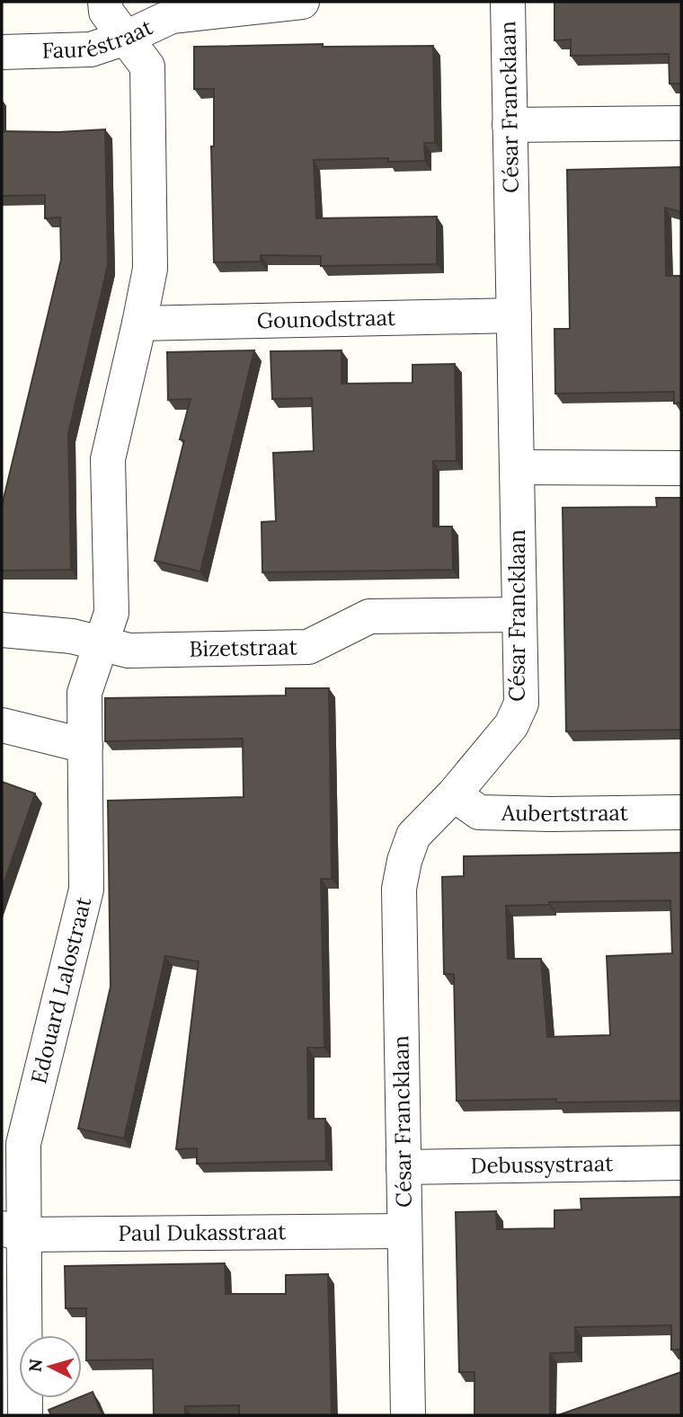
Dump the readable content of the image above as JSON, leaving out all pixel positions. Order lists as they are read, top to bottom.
{
  "streets": {
    "street": [
      "Fauréstraat",
      "César Francklaan",
      "Gounodstraat",
      "Bizetstraat",
      "Aubertstraat",
      "Edouard Lalostraat",
      "Debussystraat",
      "Paul Dukasstraat"
    ]
  },
  "crossings": [
    ["César Francklaan", "Gounodstraat"],
    ["César Francklaan", "Bizetstraat"],
    ["César Francklaan", "Aubertstraat"],
    ["César Francklaan", "Debussystraat"],
    ["César Francklaan", "Paul Dukasstraat"],
    ["Bizetstraat", "Edouard Lalostraat"],
    ["Edouard Lalostraat", "Paul Dukasstraat"]
  ],
  "north": "left"
}
